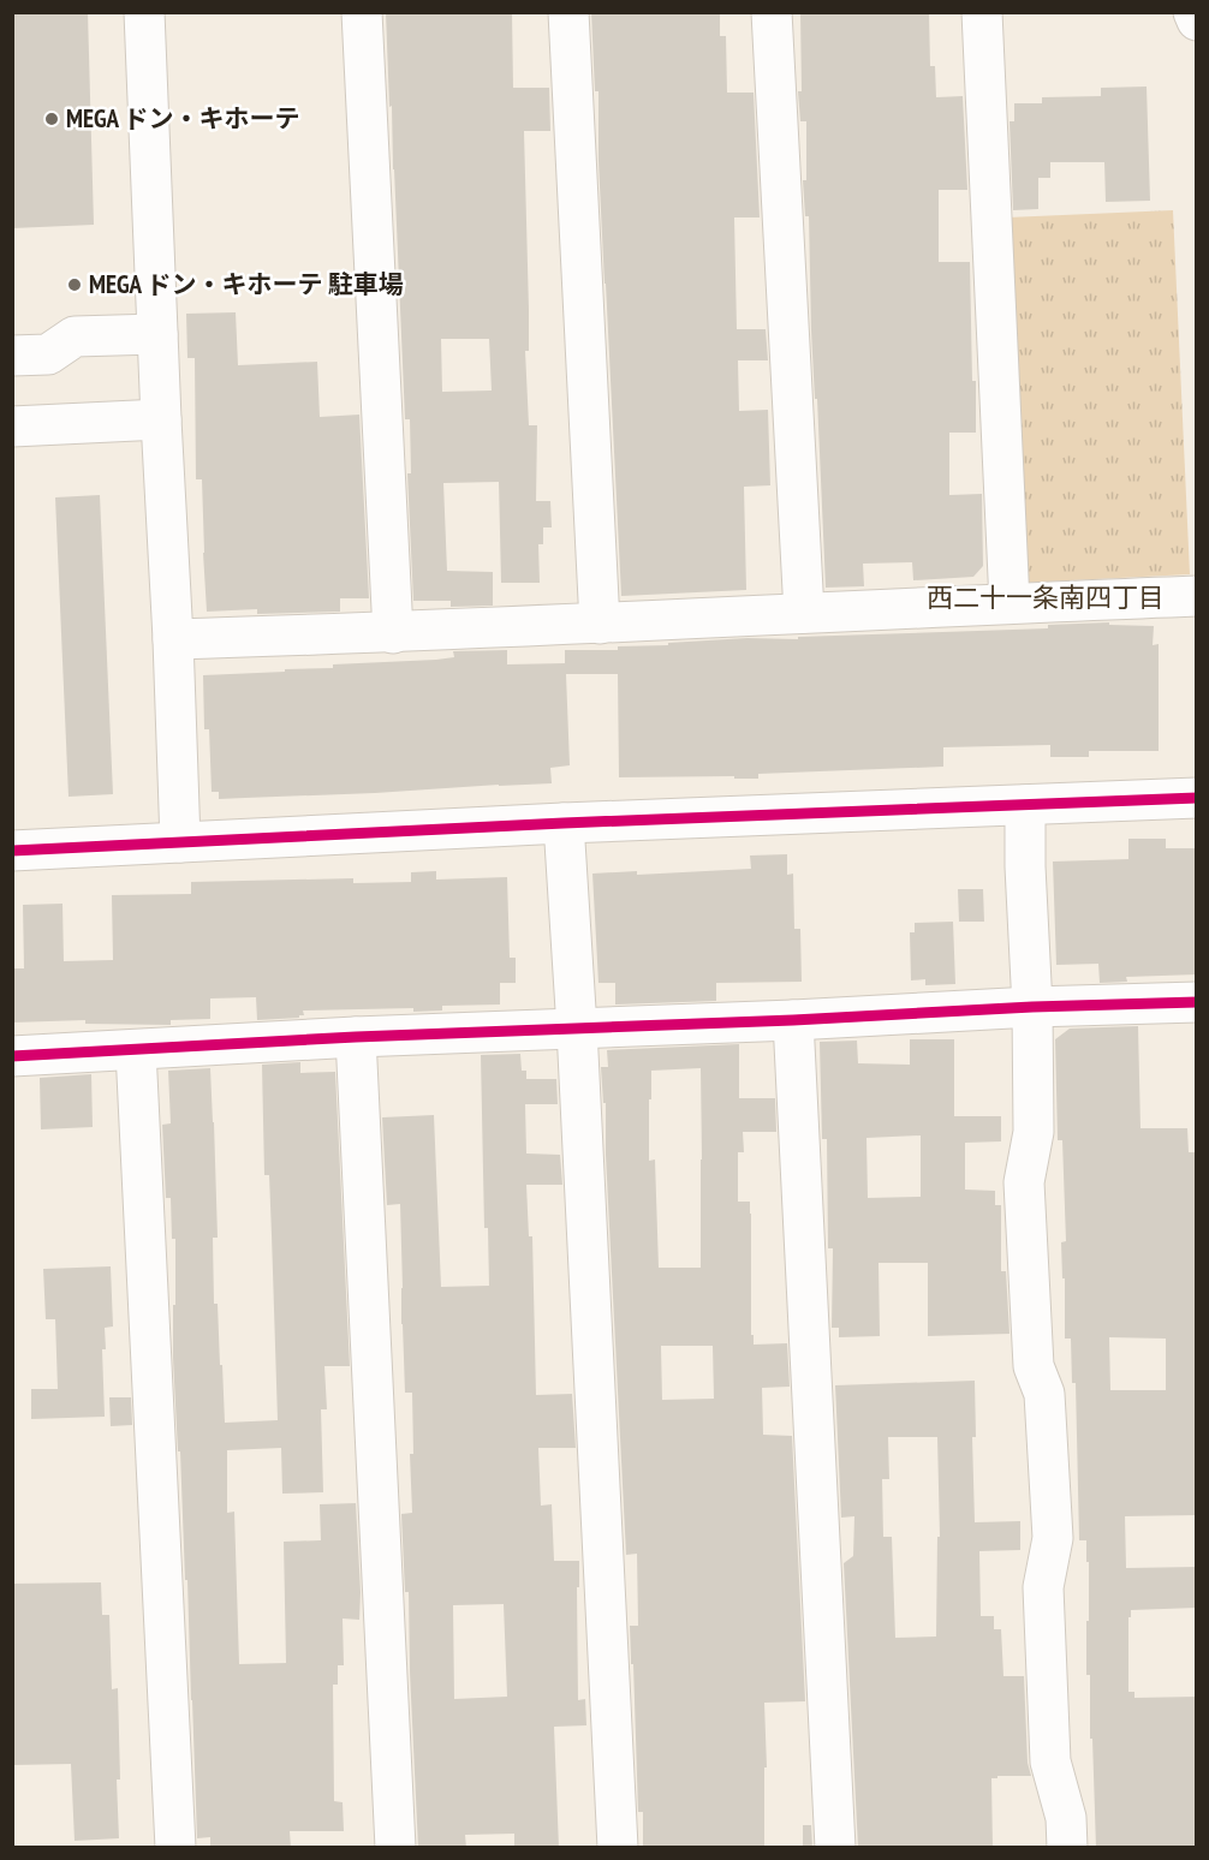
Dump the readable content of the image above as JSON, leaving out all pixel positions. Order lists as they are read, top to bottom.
{
  "districts": ["西二十一条南四丁目"],
  "places": ["MEGA ドン・キホーテ", "MEGA ドン・キホーテ 駐車場"]
}
